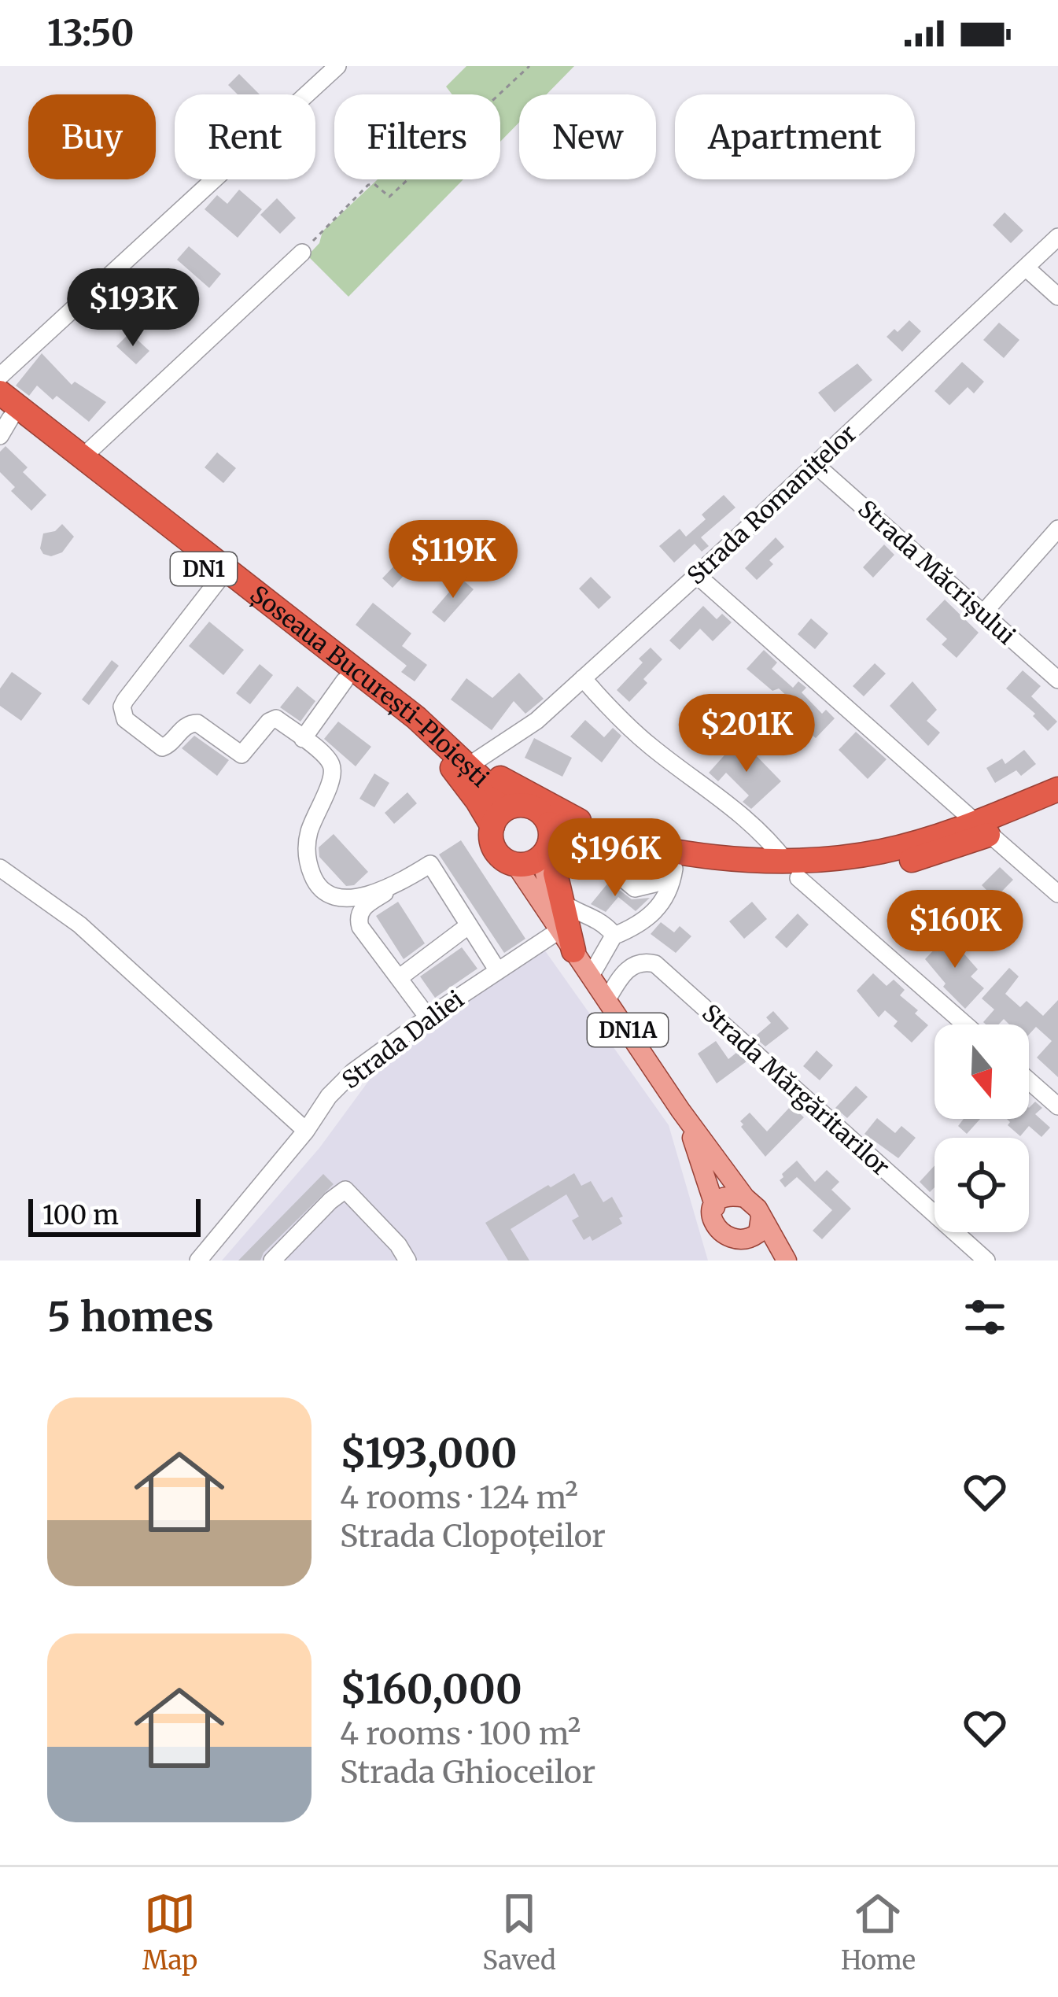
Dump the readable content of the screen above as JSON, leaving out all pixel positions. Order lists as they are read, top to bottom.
{
  "streets": {
    "highway": ["DN1", "Șoseaua București-Ploiești", "DN1A"],
    "street": [
      "Strada Romanițelor",
      "Strada Măcrișului",
      "Strada Daliei",
      "Strada Mărgăritarilor"
    ]
  },
  "crossings": [
    ["Strada Romanițelor", "DN1"],
    ["Strada Romanițelor", "Strada Măcrișului"],
    ["DN1", "Șoseaua București-Ploiești"],
    ["DN1", "DN1A"],
    ["Șoseaua București-Ploiești", "DN1A"],
    ["DN1A", "Strada Daliei"],
    ["DN1A", "Strada Mărgăritarilor"]
  ],
  "scale_bar": "100 m",
  "north": "bottom",
  "page": {
    "status": "13:50",
    "chip": [
      "Buy",
      "Rent",
      "Filters",
      "New",
      "Apartment"
    ],
    "price": [
      "$193K",
      "$119K",
      "$201K",
      "$196K",
      "$160K"
    ],
    "scale": "100 m",
    "heading": "5 homes",
    "list": [
      {
        "name": "$193,000",
        "note": "4 rooms · 124 m² · Strada Clopoțeilor"
      },
      {
        "name": "$160,000",
        "note": "4 rooms · 100 m² · Strada Ghioceilor"
      }
    ],
    "tabs": ["Map", "Saved", "Home"]
  }
}
